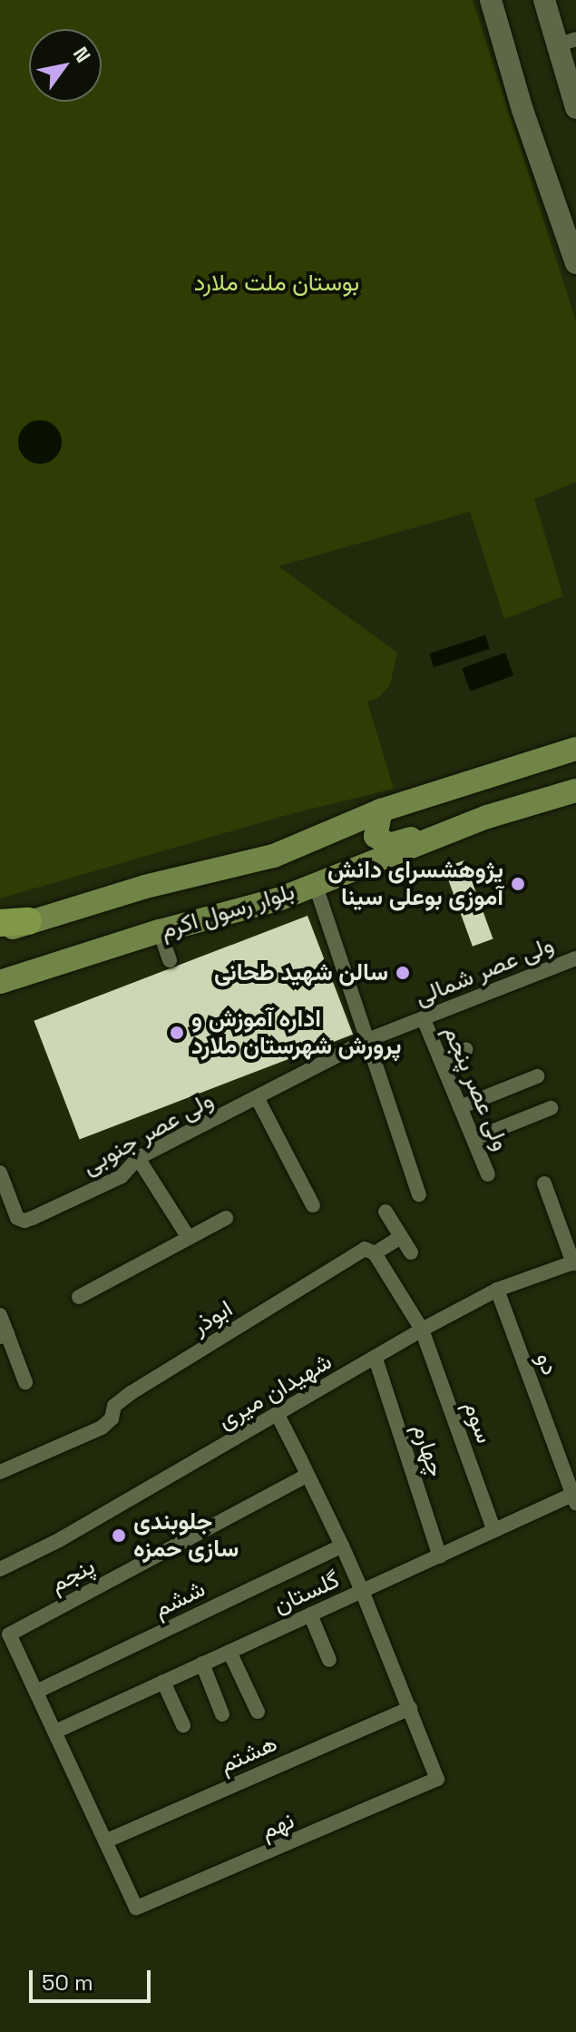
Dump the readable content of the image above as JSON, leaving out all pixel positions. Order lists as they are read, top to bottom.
{
  "streets": {
    "main road": ["بلوار رسول اکرم"],
    "street": [
      "ولی عصر شمالی",
      "ولی عصر پنجم",
      "ولی عصر جنوبی",
      "ابوذر",
      "دو",
      "شهیدان میری",
      "سوم",
      "چهارم",
      "پنجم",
      "گلستان",
      "ششم",
      "هشتم",
      "نهم"
    ]
  },
  "crossings": [
    ["ولی عصر شمالی", "ولی عصر پنجم"],
    ["ولی عصر شمالی", "ولی عصر جنوبی"],
    ["دو", "شهیدان میری"],
    ["دو", "گلستان"],
    ["شهیدان میری", "سوم"],
    ["شهیدان میری", "چهارم"],
    ["سوم", "گلستان"],
    ["چهارم", "گلستان"],
    ["پنجم", "ششم"],
    ["هشتم", "نهم"]
  ],
  "parks": ["بوستان ملت ملارد"],
  "places": [
    "پژوهشسرای دانش آموزی بوعلی سینا",
    "سالن شهید طحانی",
    "اداره آموزش و پرورش شهرستان ملارد",
    "جلوبندی سازی حمزه"
  ],
  "scale_bar": "50 m",
  "north": "top right"
}
